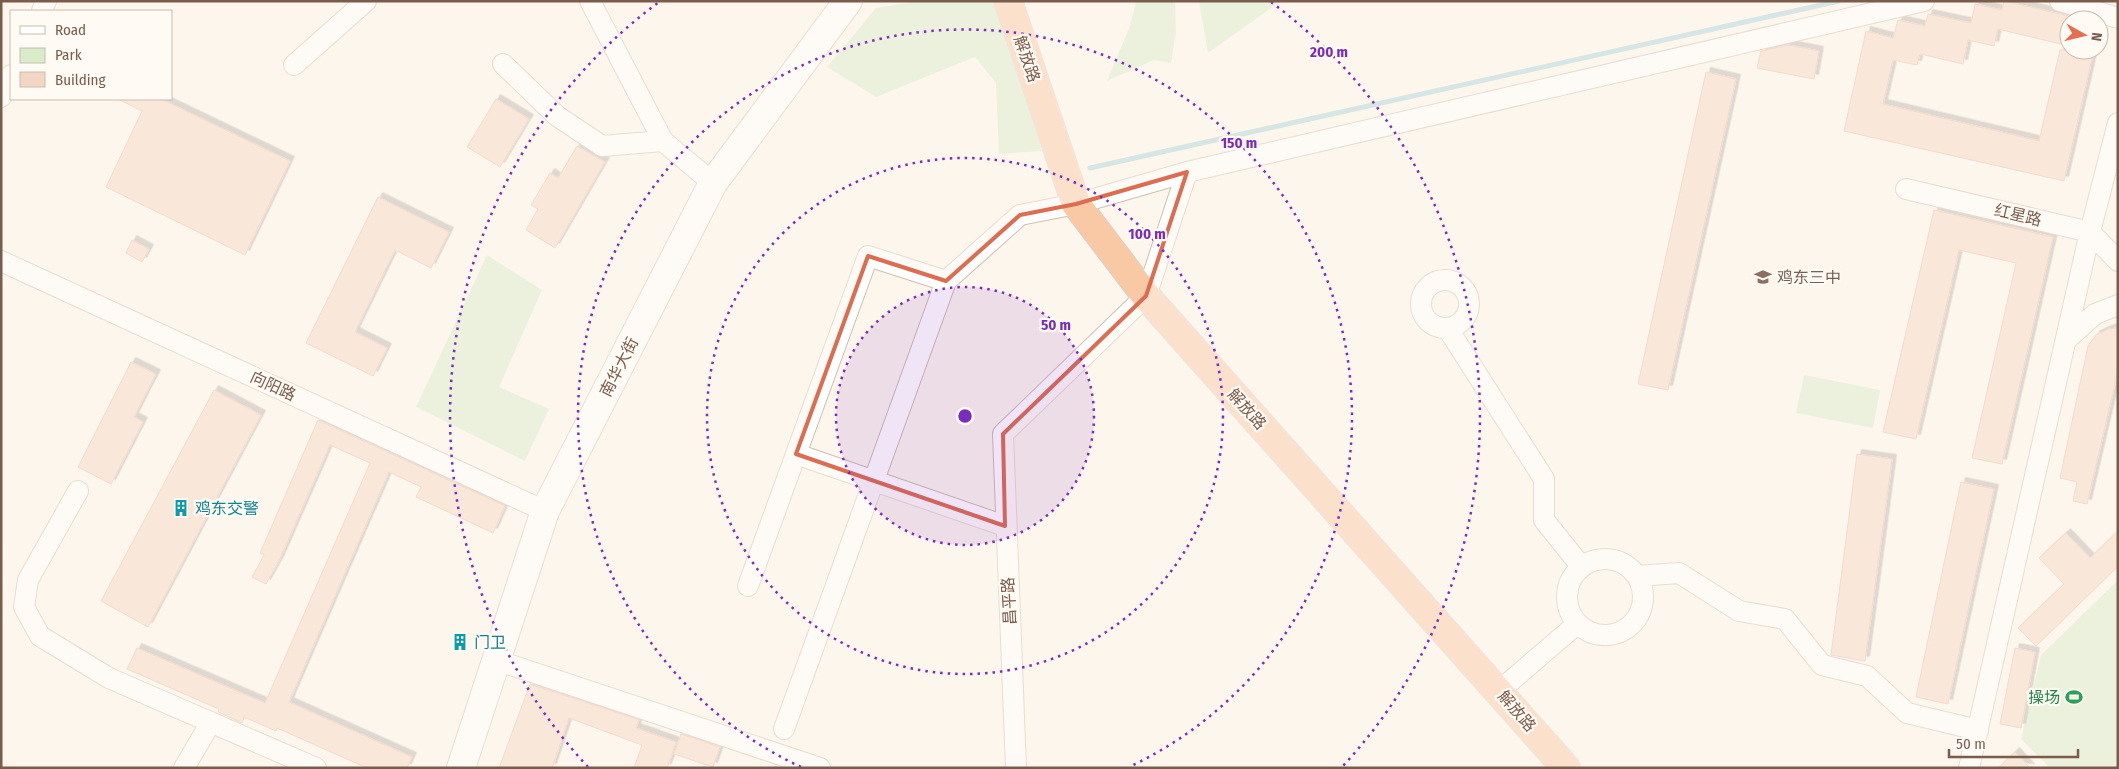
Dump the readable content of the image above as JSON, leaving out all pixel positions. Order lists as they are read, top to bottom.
{
  "streets": {
    "highway": ["解放路"],
    "main road": ["南华大街"],
    "street": ["红星路", "向阳路", "昌平路"]
  },
  "crossings": [
    ["解放路", "昌平路"],
    ["南华大街", "向阳路"]
  ],
  "places": {
    "school or university": ["鸡东三中"],
    "building": ["鸡东交警", "门卫"],
    "sports": ["操场"]
  },
  "legend": ["Road", "Park", "Building"],
  "scale_bar": "50 m",
  "north": "right",
  "rings": [
    "200 m",
    "150 m",
    "100 m",
    "50 m"
  ]
}
